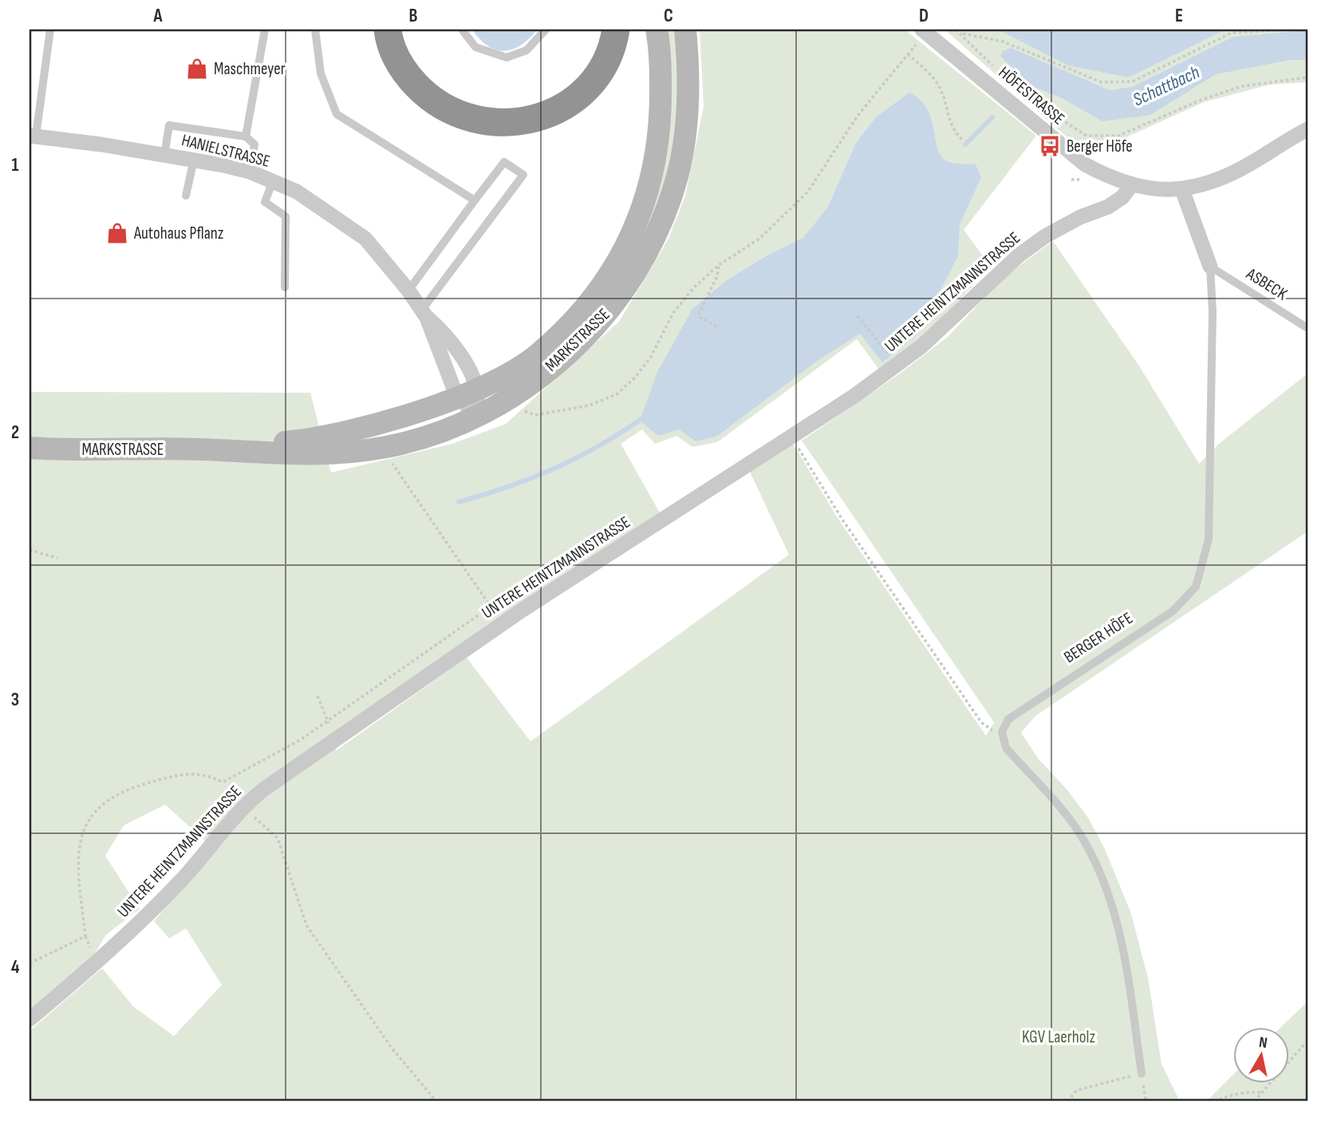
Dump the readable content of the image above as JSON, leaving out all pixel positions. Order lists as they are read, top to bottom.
{
  "streets": {
    "main road": ["MARKSTRASSE"],
    "street": [
      "HÖFESTRASSE",
      "HANIELSTRASSE",
      "UNTERE HEINTZMANNSTRASSE",
      "BERGER HÖFE"
    ],
    "lane": ["ASBECK"]
  },
  "crossings": [
    ["HÖFESTRASSE", "UNTERE HEINTZMANNSTRASSE"],
    ["HÖFESTRASSE", "BERGER HÖFE"],
    ["HANIELSTRASSE", "MARKSTRASSE"],
    ["ASBECK", "BERGER HÖFE"]
  ],
  "water": ["Schattbach"],
  "parks": ["KGV Laerholz"],
  "places": {
    "shop": ["Maschmeyer", "Autohaus Pflanz"],
    "bus stop": ["Berger Höfe"]
  },
  "north": "top",
  "grid": {
    "columns": [
      "A",
      "B",
      "C",
      "D",
      "E"
    ],
    "rows": [
      "1",
      "2",
      "3",
      "4"
    ]
  }
}
